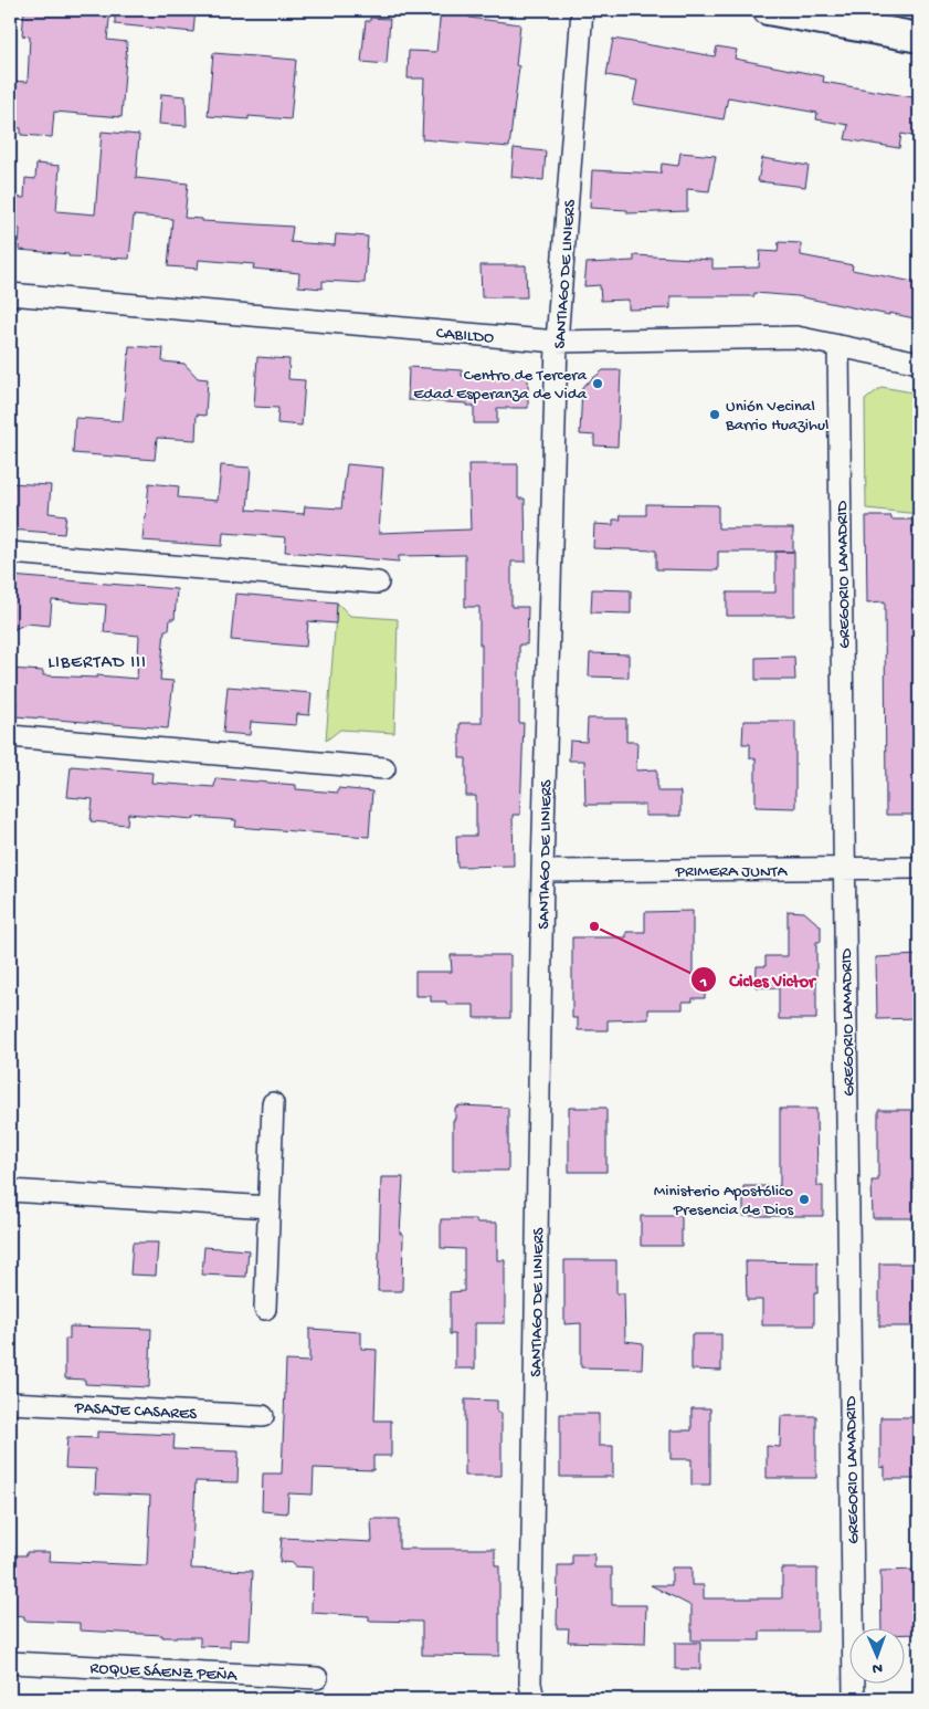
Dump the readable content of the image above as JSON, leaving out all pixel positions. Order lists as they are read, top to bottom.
{
  "streets": {
    "street": [
      "SANTIAGO DE LINIERS",
      "CABILDO",
      "GREGORIO LAMADRID",
      "PRIMERA JUNTA",
      "PASAJE CASARES",
      "ROQUE SÁENZ PEÑA"
    ]
  },
  "crossings": [
    ["SANTIAGO DE LINIERS", "CABILDO"],
    ["SANTIAGO DE LINIERS", "PRIMERA JUNTA"],
    ["CABILDO", "GREGORIO LAMADRID"],
    ["GREGORIO LAMADRID", "PRIMERA JUNTA"]
  ],
  "districts": ["LIBERTAD III"],
  "places": [
    "Centro de Tercera Edad Esperanza de Vida",
    "Unión Vecinal Barrio Huazihul",
    "Cicles Victor",
    "Ministerio Apostólico Presencia de Dios"
  ],
  "north": "bottom"
}
